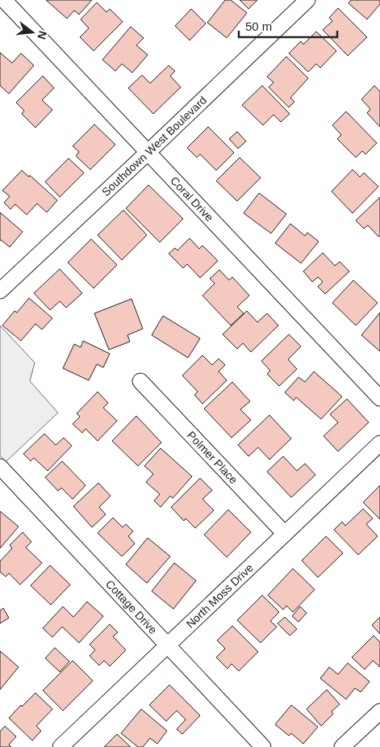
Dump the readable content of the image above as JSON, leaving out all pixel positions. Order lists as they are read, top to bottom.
{
  "streets": {
    "street": [
      "Southdown West Boulevard",
      "Coral Drive",
      "Polmer Place",
      "North Moss Drive",
      "Cottage Drive"
    ]
  },
  "crossings": [
    ["Southdown West Boulevard", "Coral Drive"],
    ["Polmer Place", "North Moss Drive"],
    ["North Moss Drive", "Cottage Drive"]
  ],
  "scale_bar": "50 m",
  "north": "right"
}
